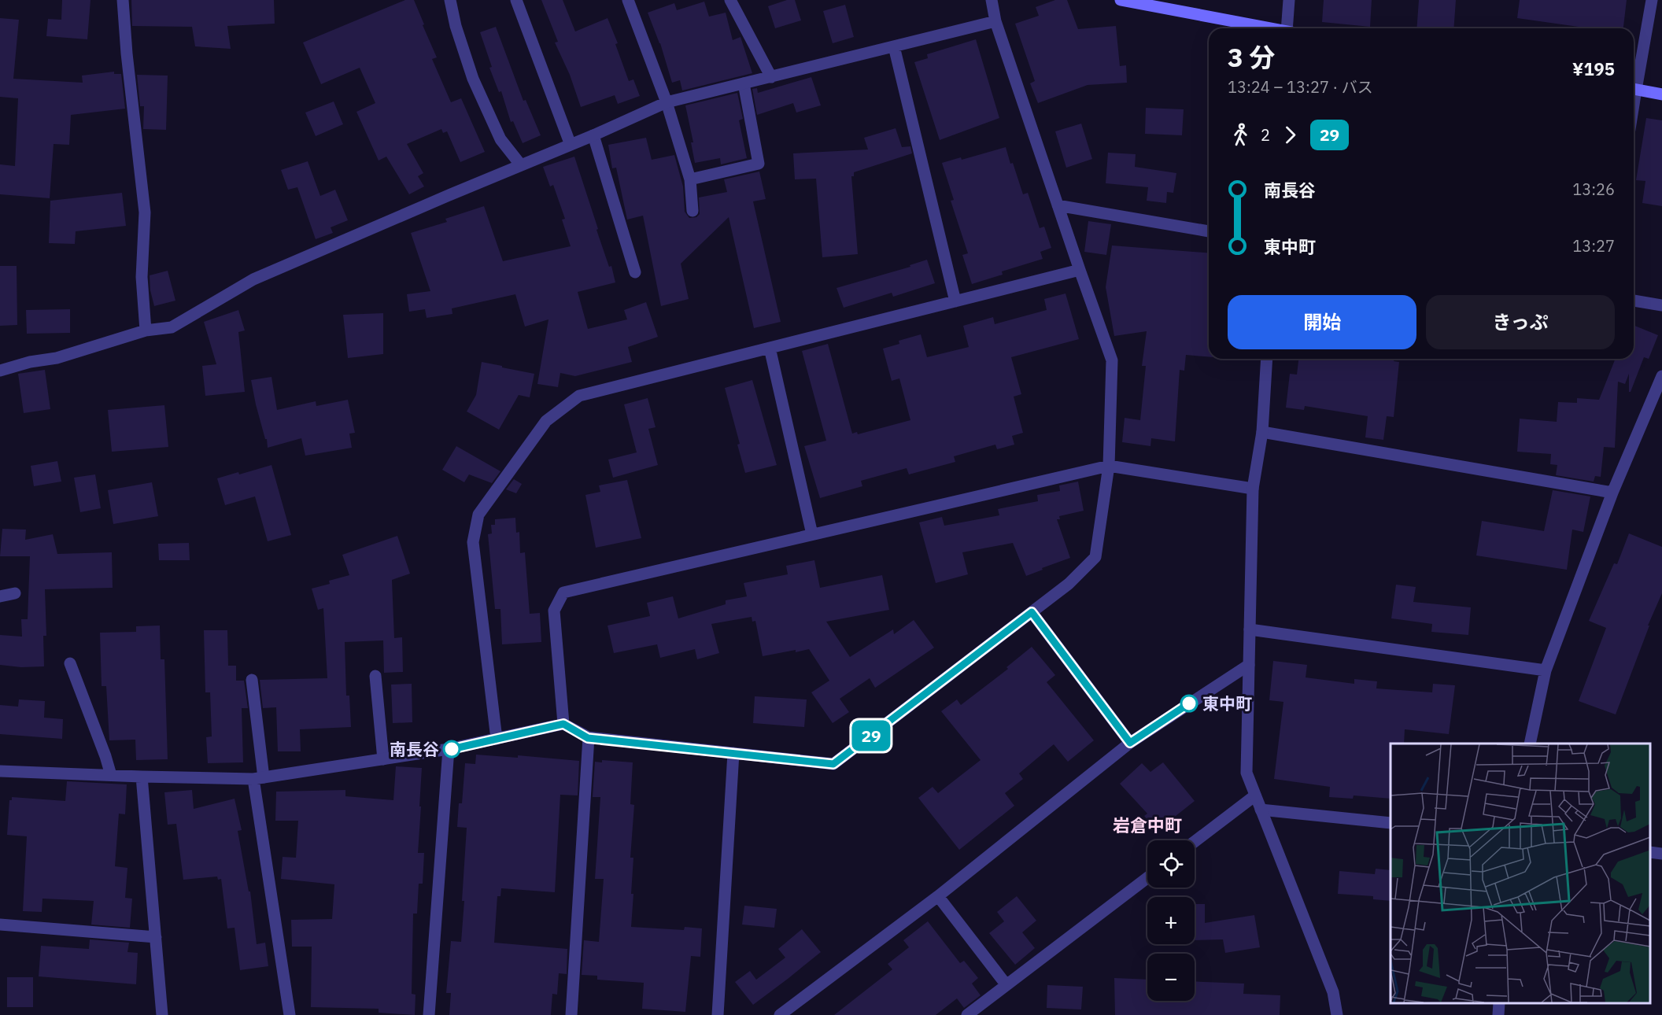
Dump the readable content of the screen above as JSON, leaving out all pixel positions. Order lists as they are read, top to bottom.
{
  "districts": ["岩倉中町"],
  "places": ["東中町", "南長谷"],
  "lines": ["bus line 29"],
  "page": {
    "on_map": "29",
    "heading": ["3 分", "13:24 – 13:27 · バス", "¥195"],
    "legs": ["2", "29"],
    "list": [
      {
        "name": "南長谷",
        "value": "13:26"
      },
      {
        "name": "東中町",
        "value": "13:27"
      }
    ],
    "buttons": ["開始", "きっぷ"],
    "map_buttons": ["+", "−"]
  }
}
